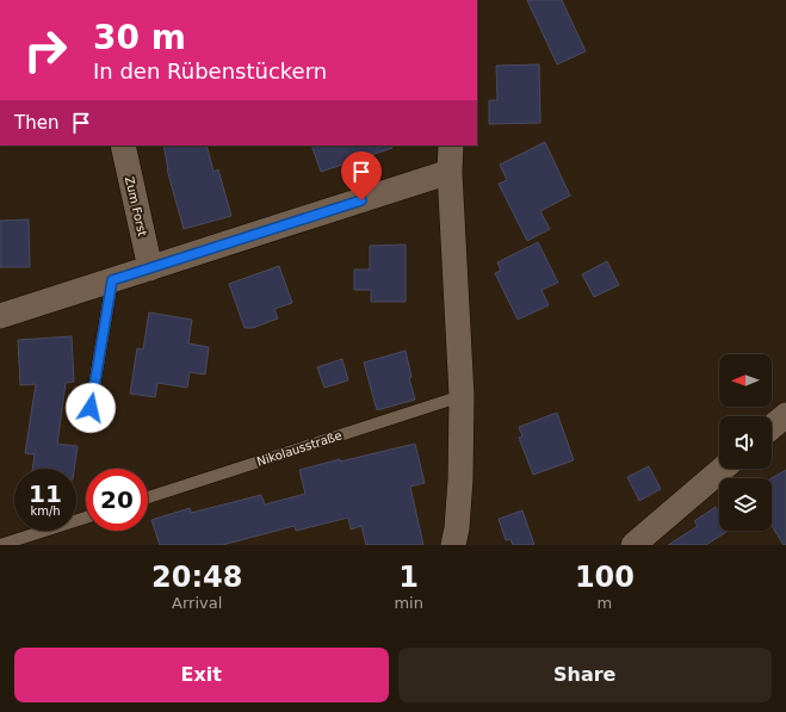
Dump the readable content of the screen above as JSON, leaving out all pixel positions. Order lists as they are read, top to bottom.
{
  "streets": {
    "street": ["Zum Forst"],
    "lane": ["Nikolausstraße"]
  },
  "north": "left",
  "page": {
    "turn": ["30 m", "In den Rübenstückern"],
    "then": "Then",
    "speed": "11 km/h",
    "limit": "20",
    "eta": [
      "20:48",
      "Arrival",
      "1",
      "min",
      "100",
      "m"
    ],
    "buttons": ["Exit", "Share"]
  }
}
